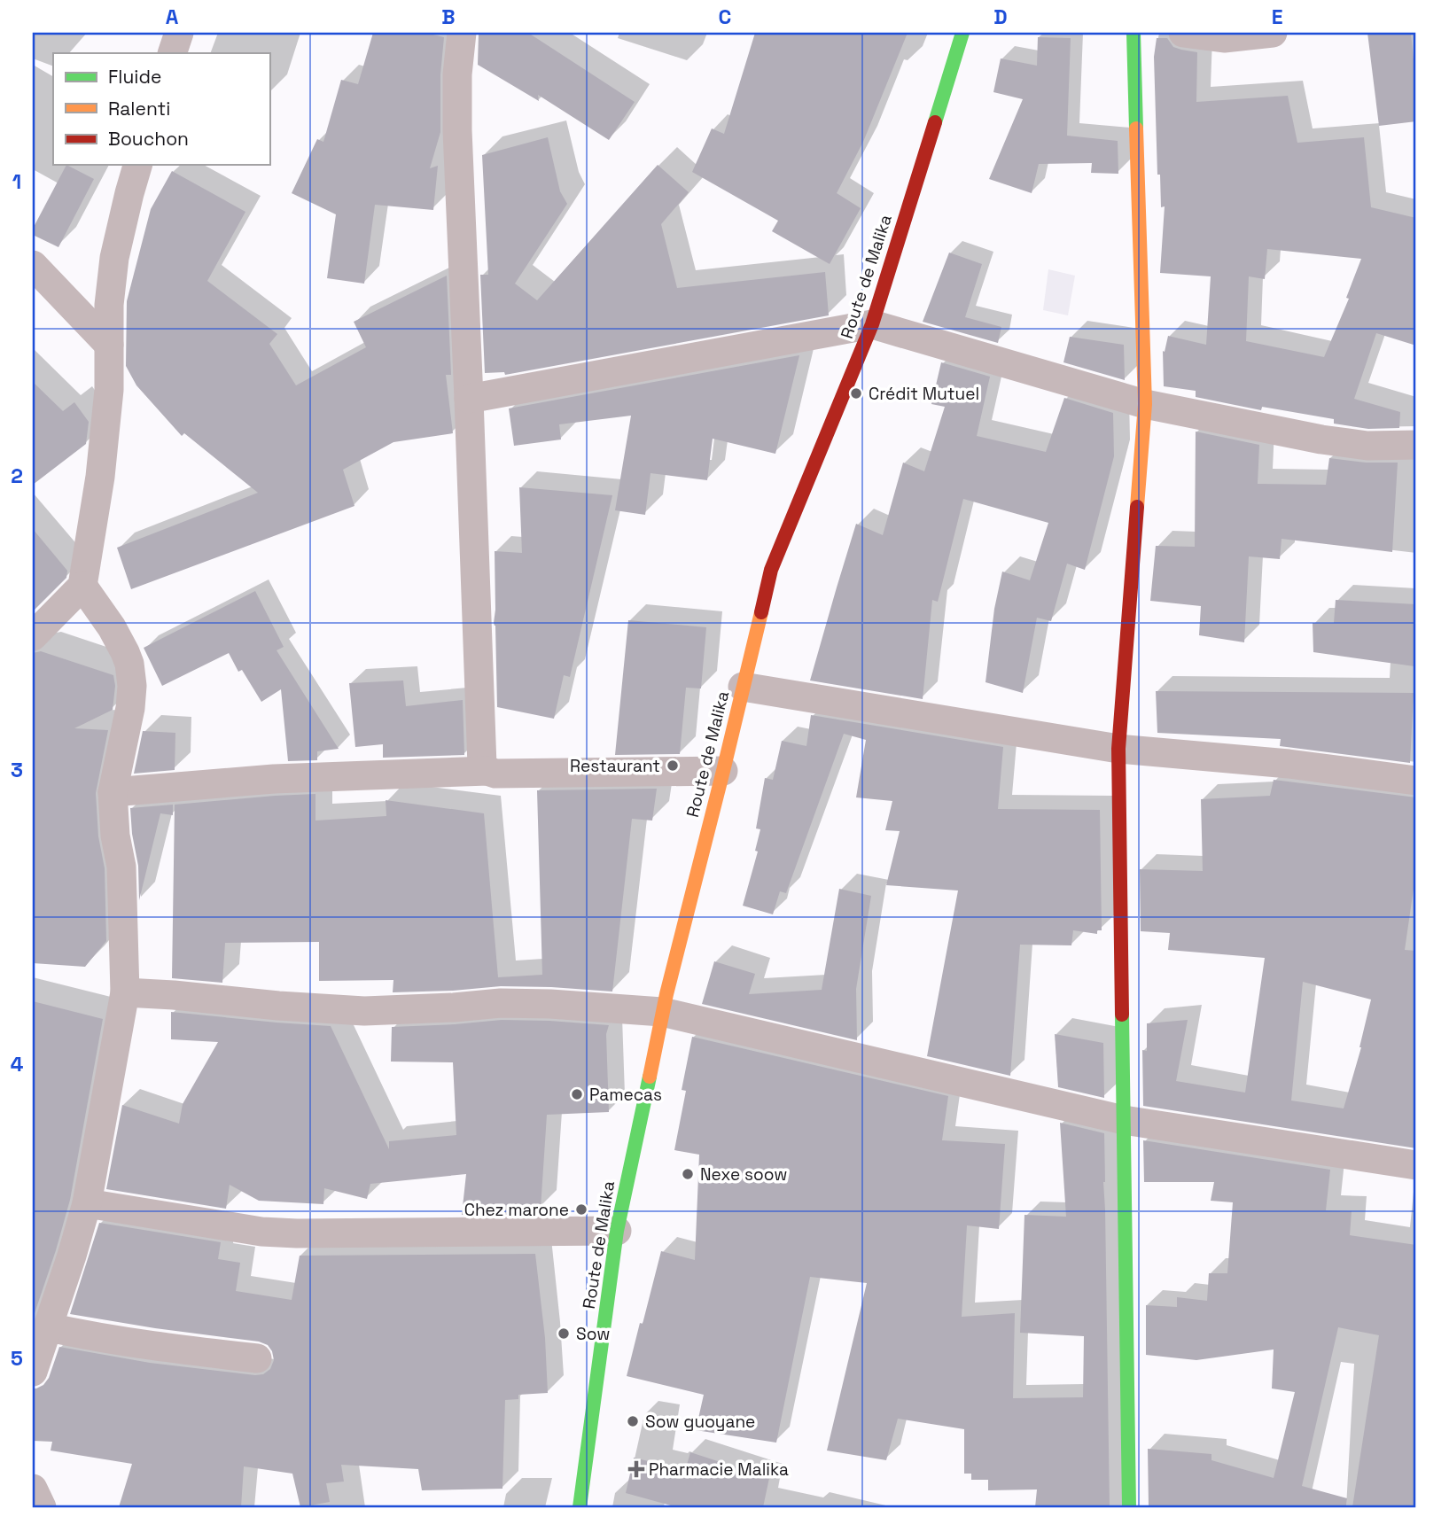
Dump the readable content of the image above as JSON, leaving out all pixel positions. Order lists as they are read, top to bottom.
{
  "streets": {
    "main road": ["Route de Malika"]
  },
  "places": {
    "other": [
      "Crédit Mutuel",
      "Restaurant",
      "Pamecas",
      "Nexe soow",
      "Chez marone",
      "Sow",
      "Sow guoyane"
    ],
    "health": ["Pharmacie Malika"]
  },
  "legend": ["Fluide", "Ralenti", "Bouchon"],
  "grid": {
    "columns": [
      "A",
      "B",
      "C",
      "D",
      "E"
    ],
    "rows": [
      "1",
      "2",
      "3",
      "4",
      "5"
    ]
  }
}
